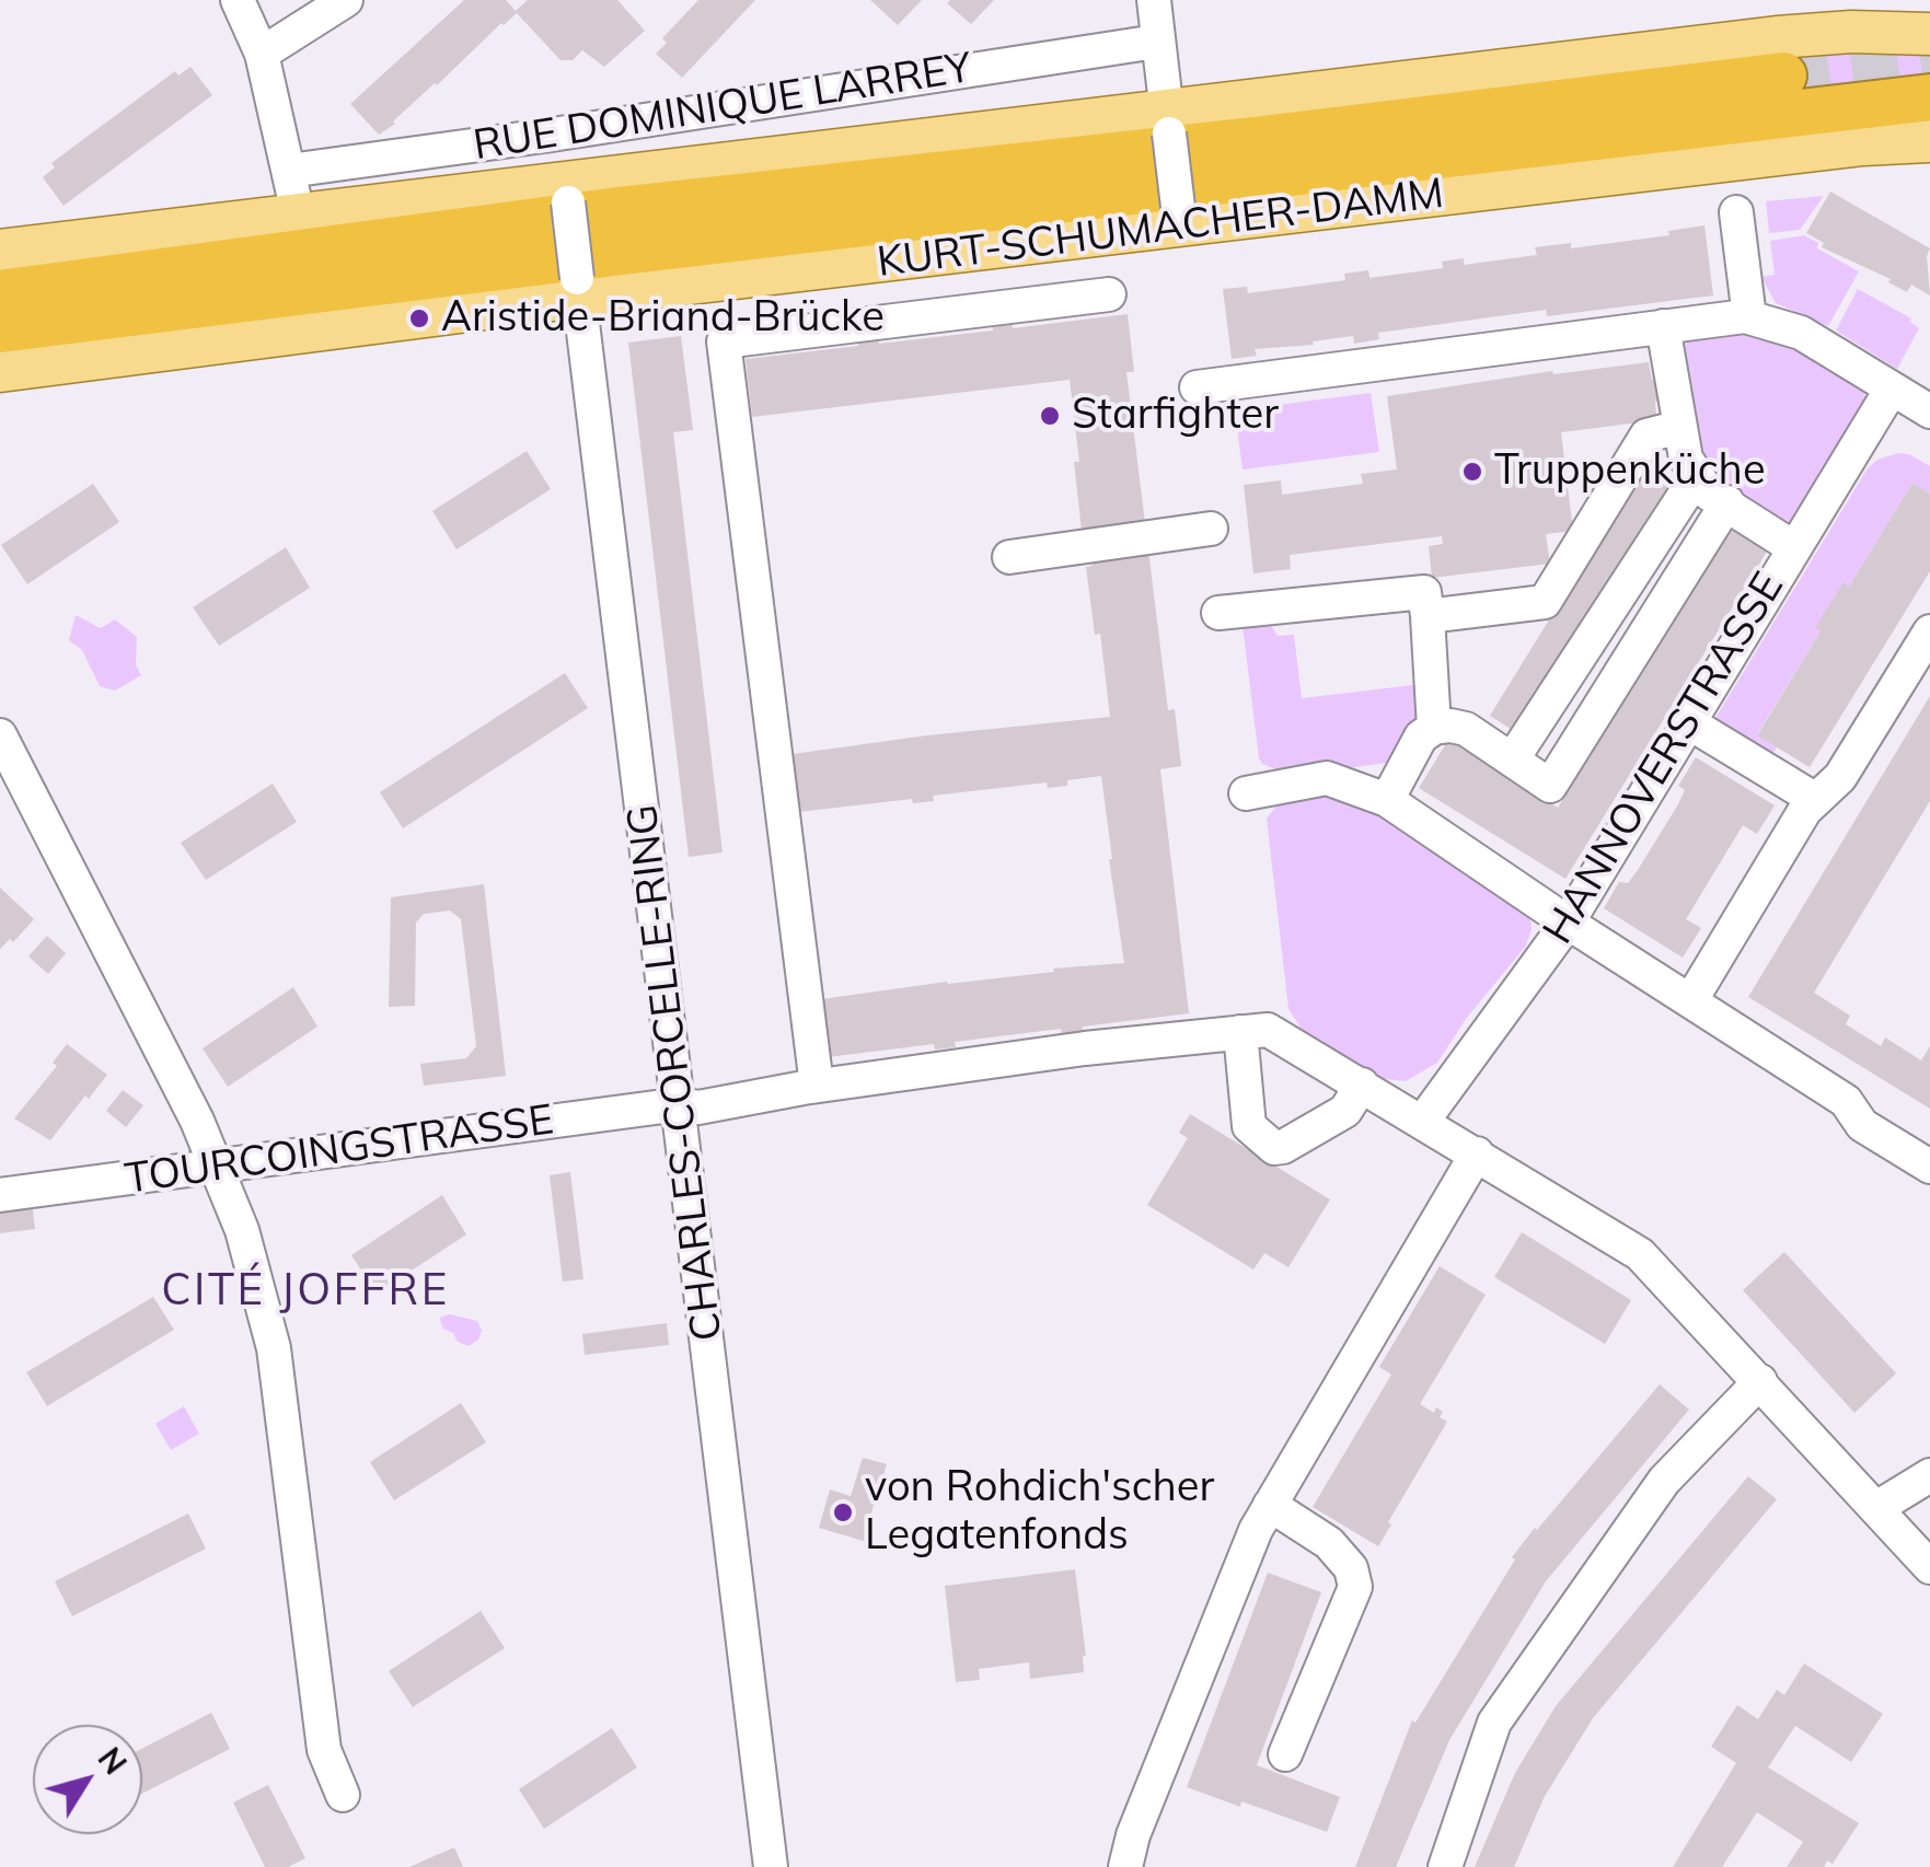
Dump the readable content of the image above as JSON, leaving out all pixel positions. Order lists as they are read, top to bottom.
{
  "streets": {
    "main road": ["KURT-SCHUMACHER-DAMM"],
    "street": [
      "RUE DOMINIQUE LARREY",
      "HANNOVERSTRASSE",
      "CHARLES-CORCELLE-RING",
      "TOURCOINGSTRASSE"
    ]
  },
  "crossings": [
    ["KURT-SCHUMACHER-DAMM", "CHARLES-CORCELLE-RING"],
    ["HANNOVERSTRASSE", "TOURCOINGSTRASSE"],
    ["CHARLES-CORCELLE-RING", "TOURCOINGSTRASSE"]
  ],
  "districts": ["CITÉ JOFFRE"],
  "places": [
    "Aristide-Briand-Brücke",
    "Starfighter",
    "Truppenküche",
    "von Rohdich'scher Legatenfonds"
  ],
  "north": "top right"
}
